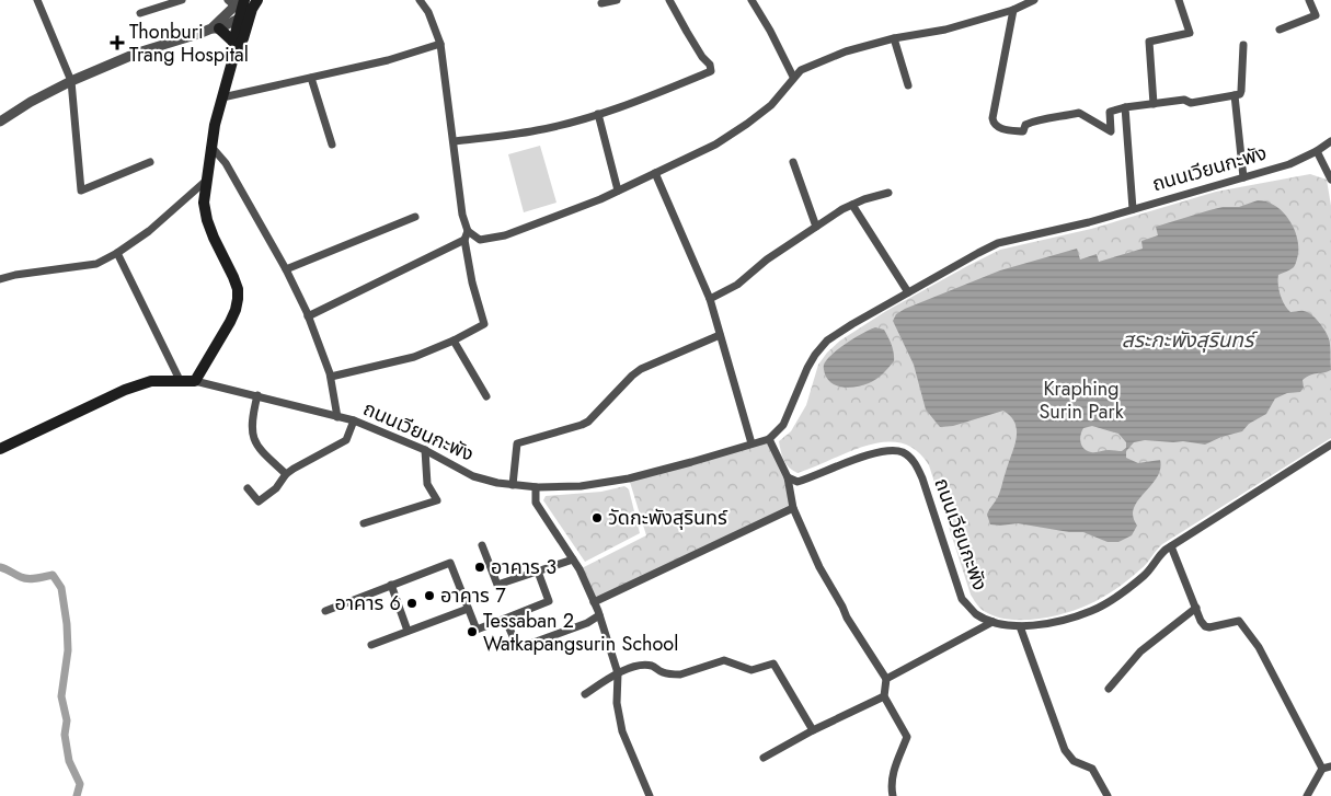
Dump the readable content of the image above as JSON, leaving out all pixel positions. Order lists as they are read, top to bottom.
{
  "streets": {
    "main road": ["ถนนเวียนกะพัง"]
  },
  "water": ["สระกะพังสุรินทร์"],
  "parks": ["Kraphing Surin Park"],
  "places": {
    "health": ["Thonburi Trang Hospital"],
    "other": [
      "วัดกะพังสุรินทร์",
      "อาคาร 3",
      "อาคาร 7",
      "อาคาร 6",
      "Tessaban 2 Watkapangsurin School"
    ]
  }
}
